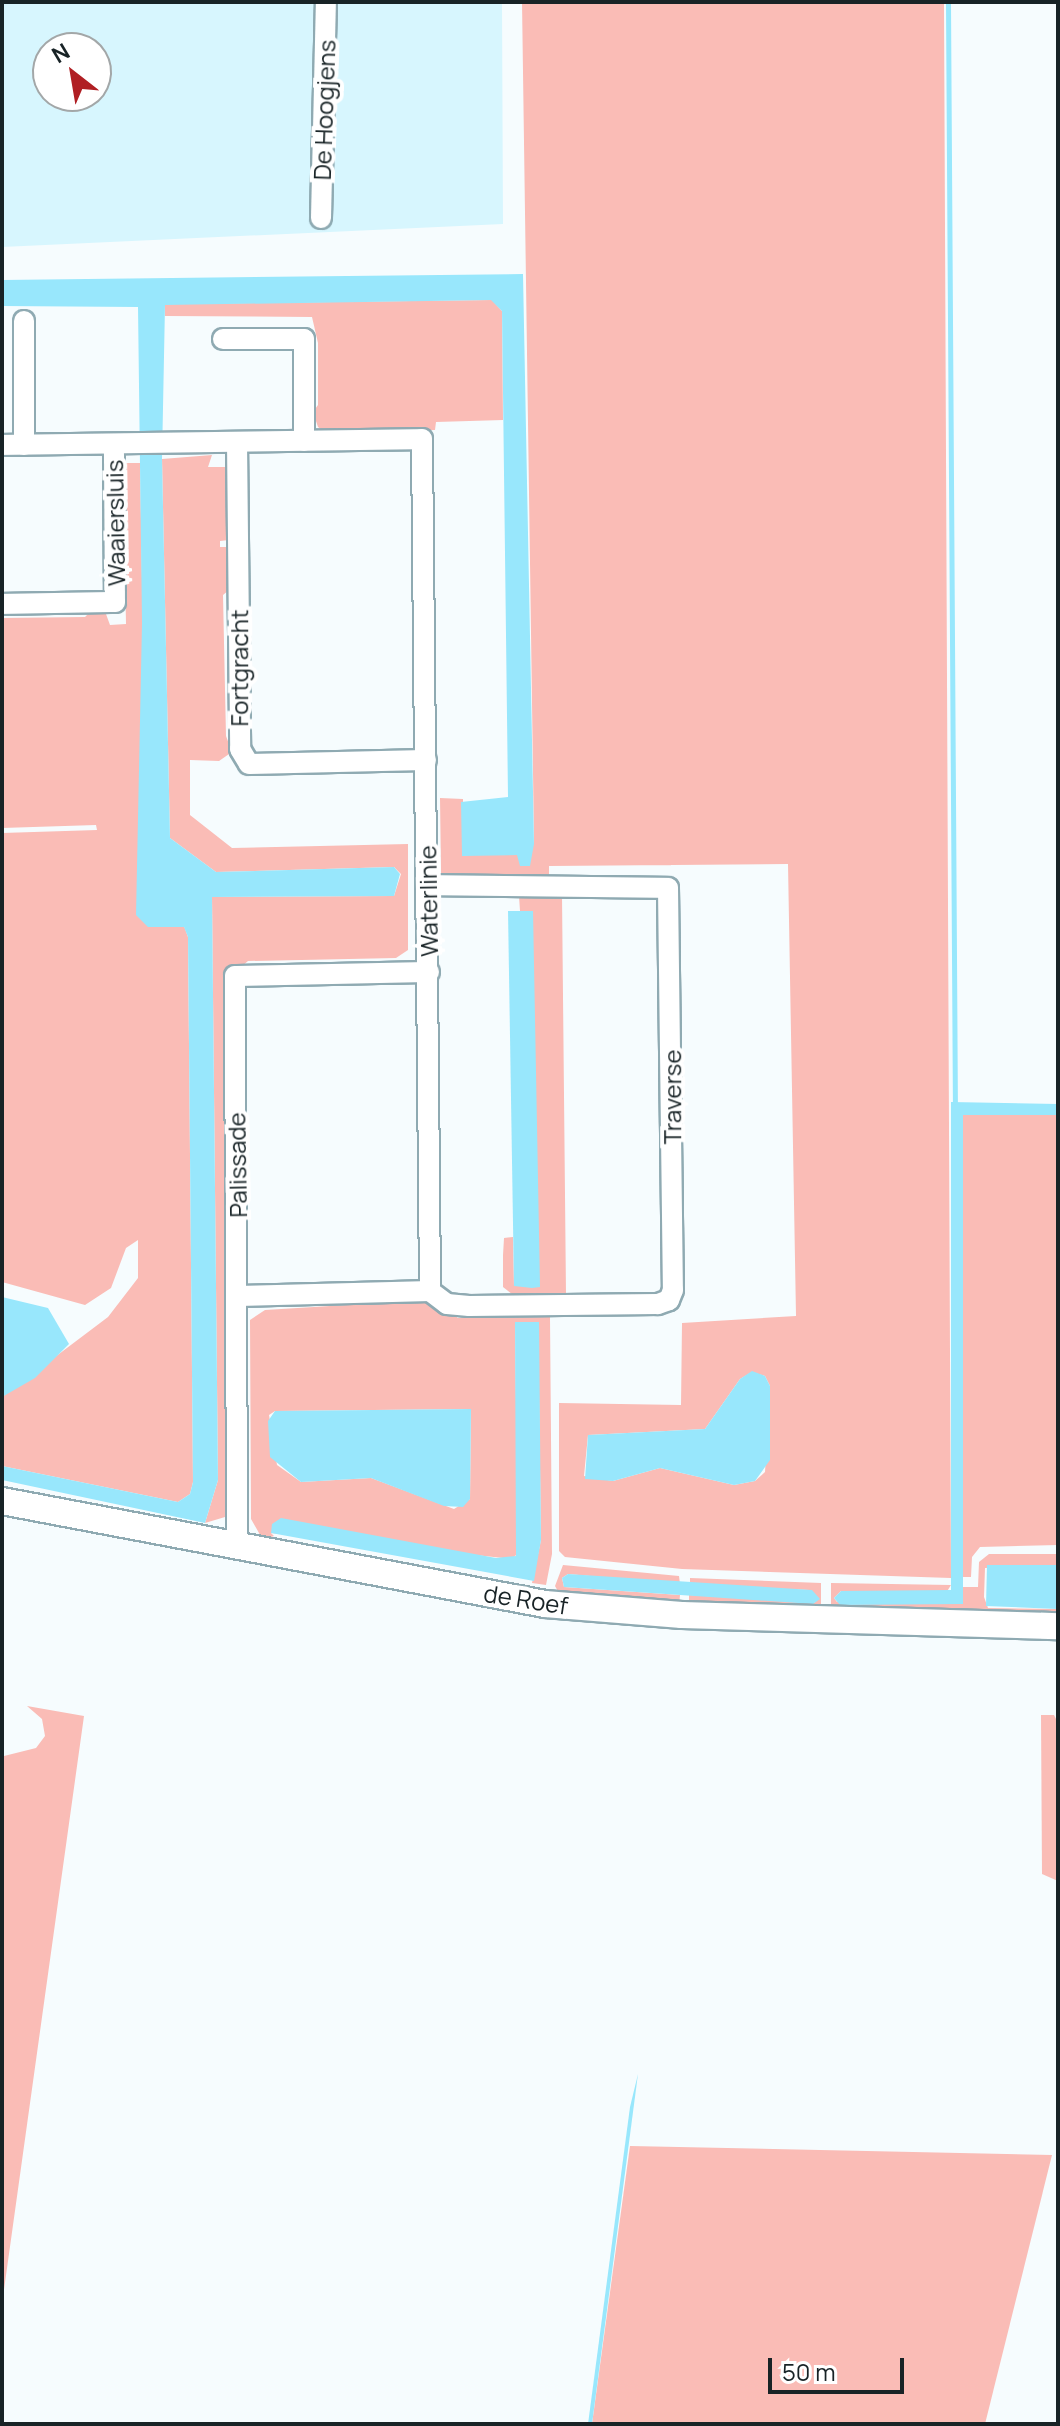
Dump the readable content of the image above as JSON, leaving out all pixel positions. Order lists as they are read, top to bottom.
{
  "streets": {
    "street": [
      "De Hoogjens",
      "Waaiersluis",
      "Fortgracht",
      "Waterlinie",
      "Traverse",
      "Palissade",
      "de Roef"
    ]
  },
  "crossings": [
    ["Waaiersluis", "Waterlinie"],
    ["Fortgracht", "Waterlinie"],
    ["Waterlinie", "Traverse"],
    ["Waterlinie", "Palissade"],
    ["Palissade", "de Roef"]
  ],
  "scale_bar": "50 m",
  "north": "top left"
}
